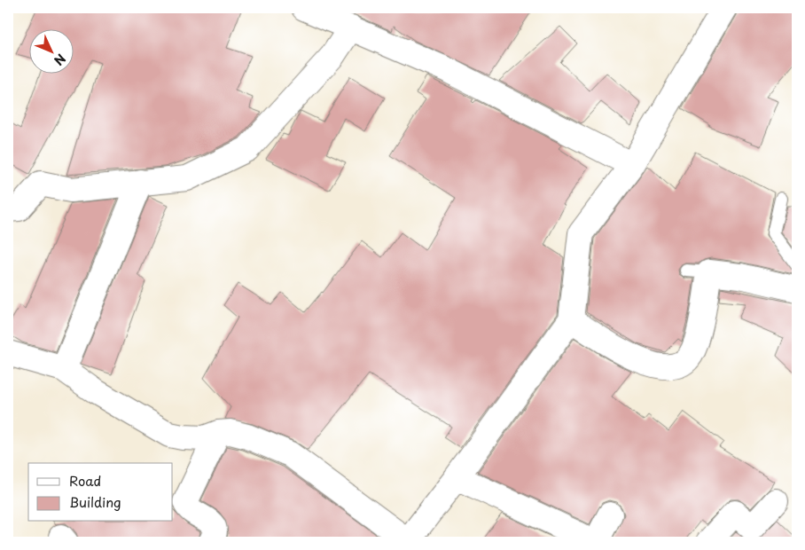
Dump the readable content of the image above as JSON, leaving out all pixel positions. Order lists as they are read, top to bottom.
{
  "legend": ["Road", "Building"],
  "north": "bottom right"
}
